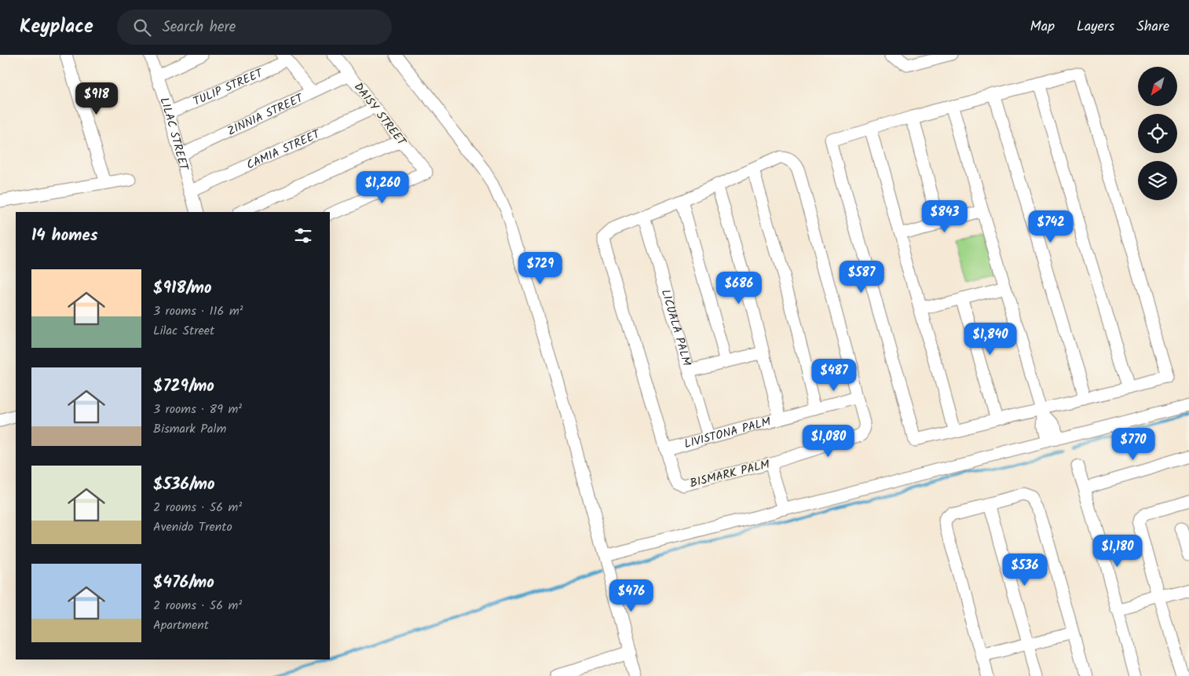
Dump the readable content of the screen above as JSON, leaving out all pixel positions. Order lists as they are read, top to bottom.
{
  "streets": {
    "street": [
      "TULIP STREET",
      "DAISY STREET",
      "ZINNIA STREET",
      "LILAC STREET",
      "CAMIA STREET",
      "LICUALA PALM",
      "LIVISTONA PALM",
      "BISMARK PALM"
    ]
  },
  "crossings": [
    ["TULIP STREET", "LILAC STREET"],
    ["DAISY STREET", "ZINNIA STREET"],
    ["DAISY STREET", "CAMIA STREET"],
    ["ZINNIA STREET", "LILAC STREET"],
    ["LILAC STREET", "CAMIA STREET"],
    ["LICUALA PALM", "LIVISTONA PALM"],
    ["LICUALA PALM", "BISMARK PALM"],
    ["LIVISTONA PALM", "BISMARK PALM"]
  ],
  "north": "bottom left",
  "page": {
    "header": "Keyplace",
    "search": "Search here",
    "nav": ["Map", "Layers", "Share"],
    "price": [
      "$918",
      "$1,260",
      "$843",
      "$742",
      "$729",
      "$587",
      "$686",
      "$1,840",
      "$487",
      "$1,080",
      "$770",
      "$1,180",
      "$536",
      "$476"
    ],
    "heading": "14 homes",
    "list": [
      {
        "name": "$918/mo",
        "note": "3 rooms · 116 m² · Lilac Street"
      },
      {
        "name": "$729/mo",
        "note": "3 rooms · 89 m² · Bismark Palm"
      },
      {
        "name": "$536/mo",
        "note": "2 rooms · 56 m² · Avenido Trento"
      },
      {
        "name": "$476/mo",
        "note": "2 rooms · 56 m² · Apartment"
      }
    ]
  }
}
